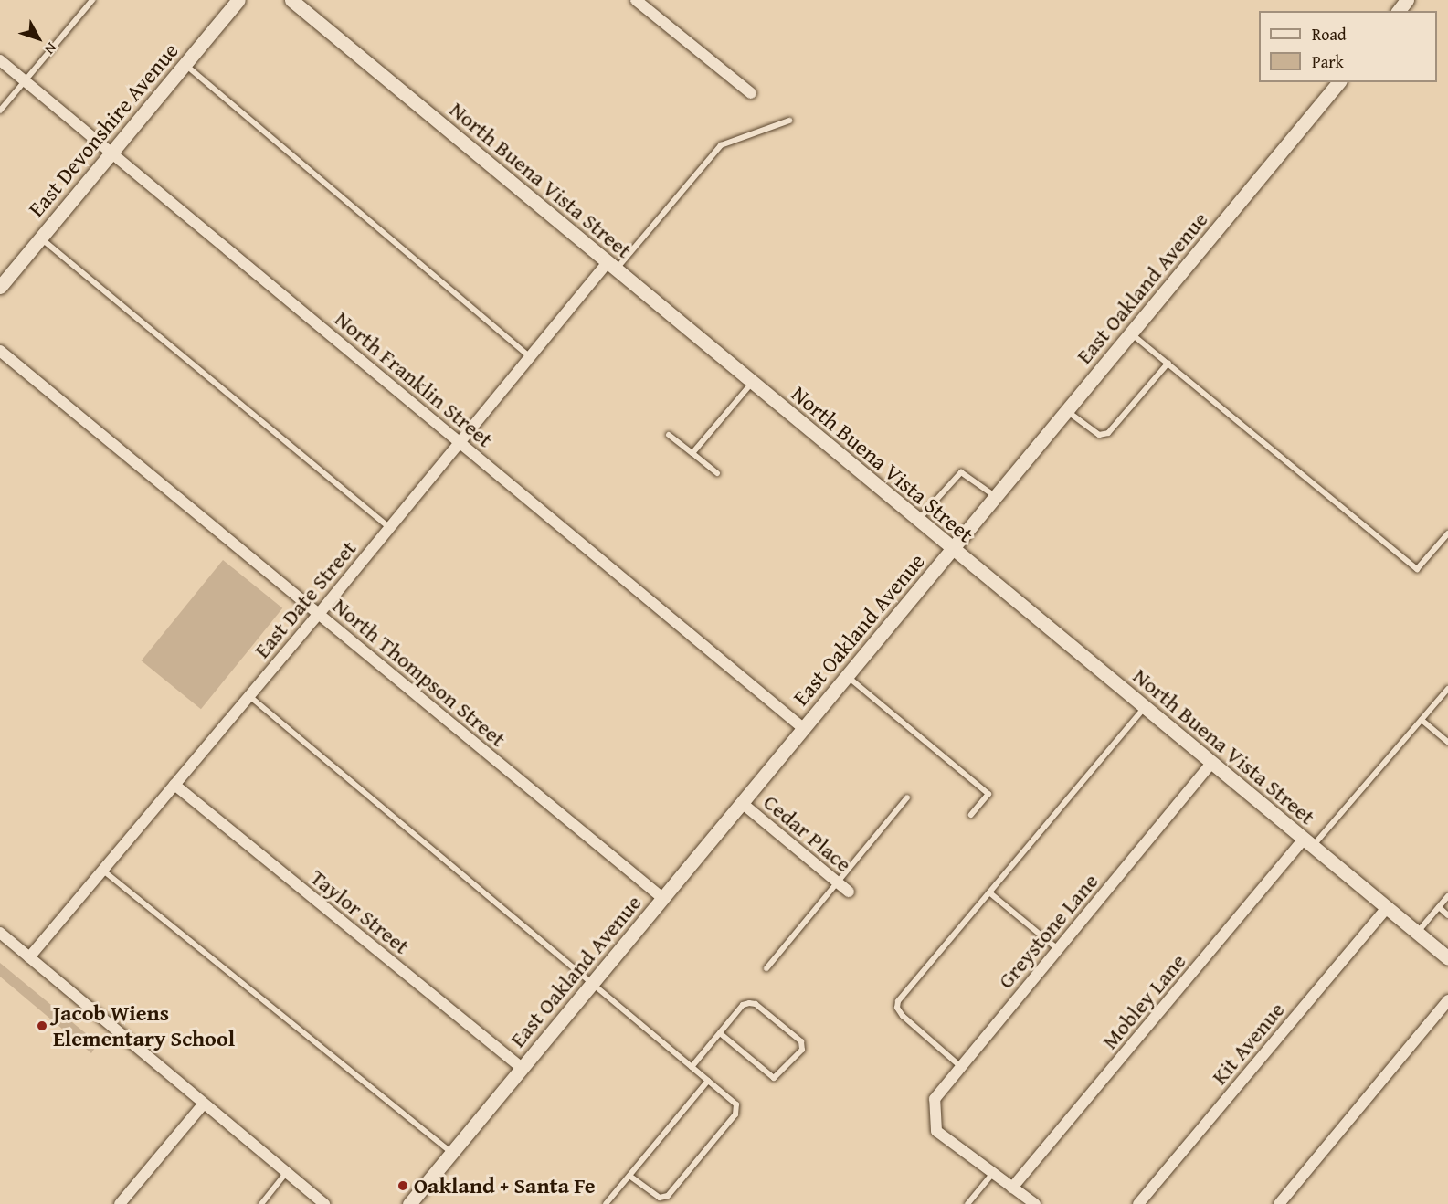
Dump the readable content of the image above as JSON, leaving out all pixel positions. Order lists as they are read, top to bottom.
{
  "streets": {
    "street": [
      "East Devonshire Avenue",
      "North Buena Vista Street",
      "East Oakland Avenue",
      "North Franklin Street",
      "East Date Street",
      "North Thompson Street",
      "Cedar Place",
      "Taylor Street",
      "Greystone Lane",
      "Mobley Lane",
      "Kit Avenue"
    ]
  },
  "crossings": [
    ["East Devonshire Avenue", "North Franklin Street"],
    ["North Buena Vista Street", "East Oakland Avenue"],
    ["North Buena Vista Street", "East Date Street"],
    ["North Buena Vista Street", "Greystone Lane"],
    ["North Buena Vista Street", "Mobley Lane"],
    ["North Buena Vista Street", "Kit Avenue"],
    ["East Oakland Avenue", "North Franklin Street"],
    ["East Oakland Avenue", "North Thompson Street"],
    ["East Oakland Avenue", "Cedar Place"],
    ["East Oakland Avenue", "Taylor Street"],
    ["North Franklin Street", "East Date Street"],
    ["East Date Street", "North Thompson Street"],
    ["East Date Street", "Taylor Street"]
  ],
  "places": ["Jacob Wiens Elementary School", "Oakland + Santa Fe"],
  "legend": ["Road", "Park"],
  "north": "bottom right"
}
